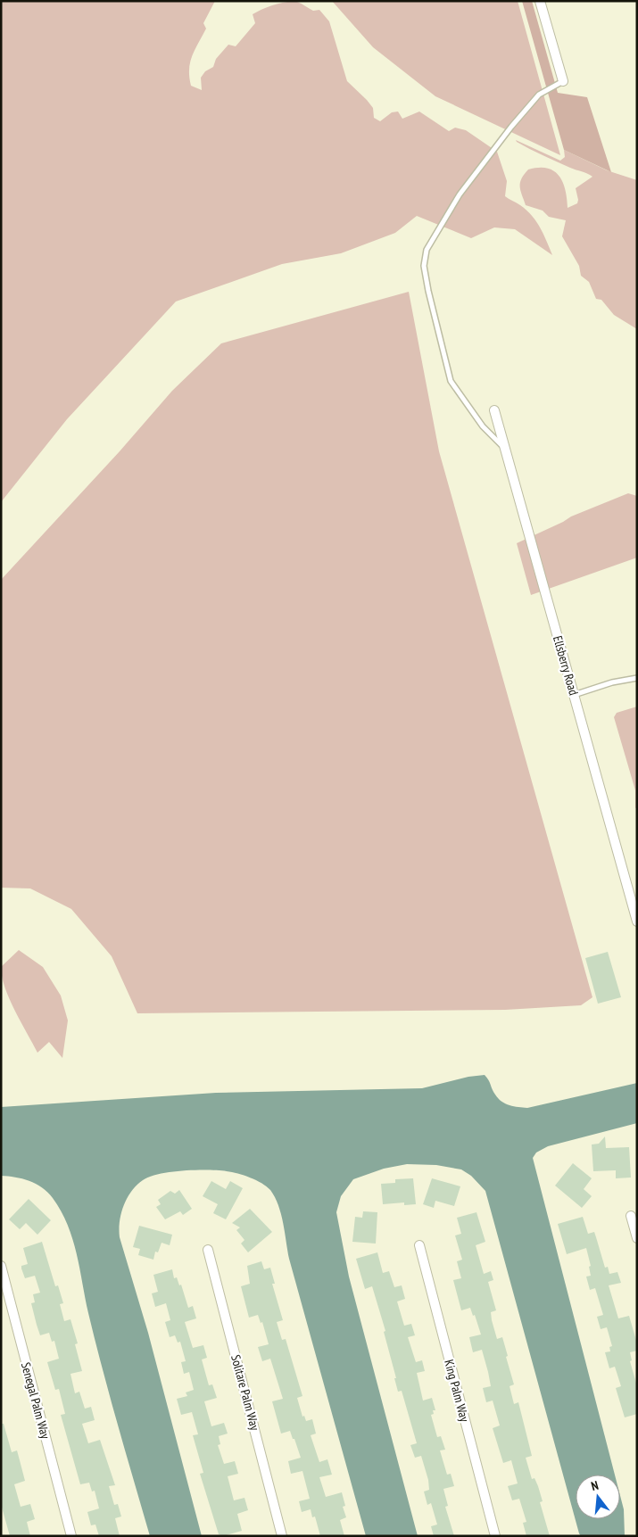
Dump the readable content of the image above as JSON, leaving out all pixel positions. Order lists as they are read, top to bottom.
{
  "streets": {
    "street": [
      "Ellsberry Road",
      "King Palm Way",
      "Solitare Palm Way",
      "Senegal Palm Way"
    ]
  },
  "north": "top"
}
